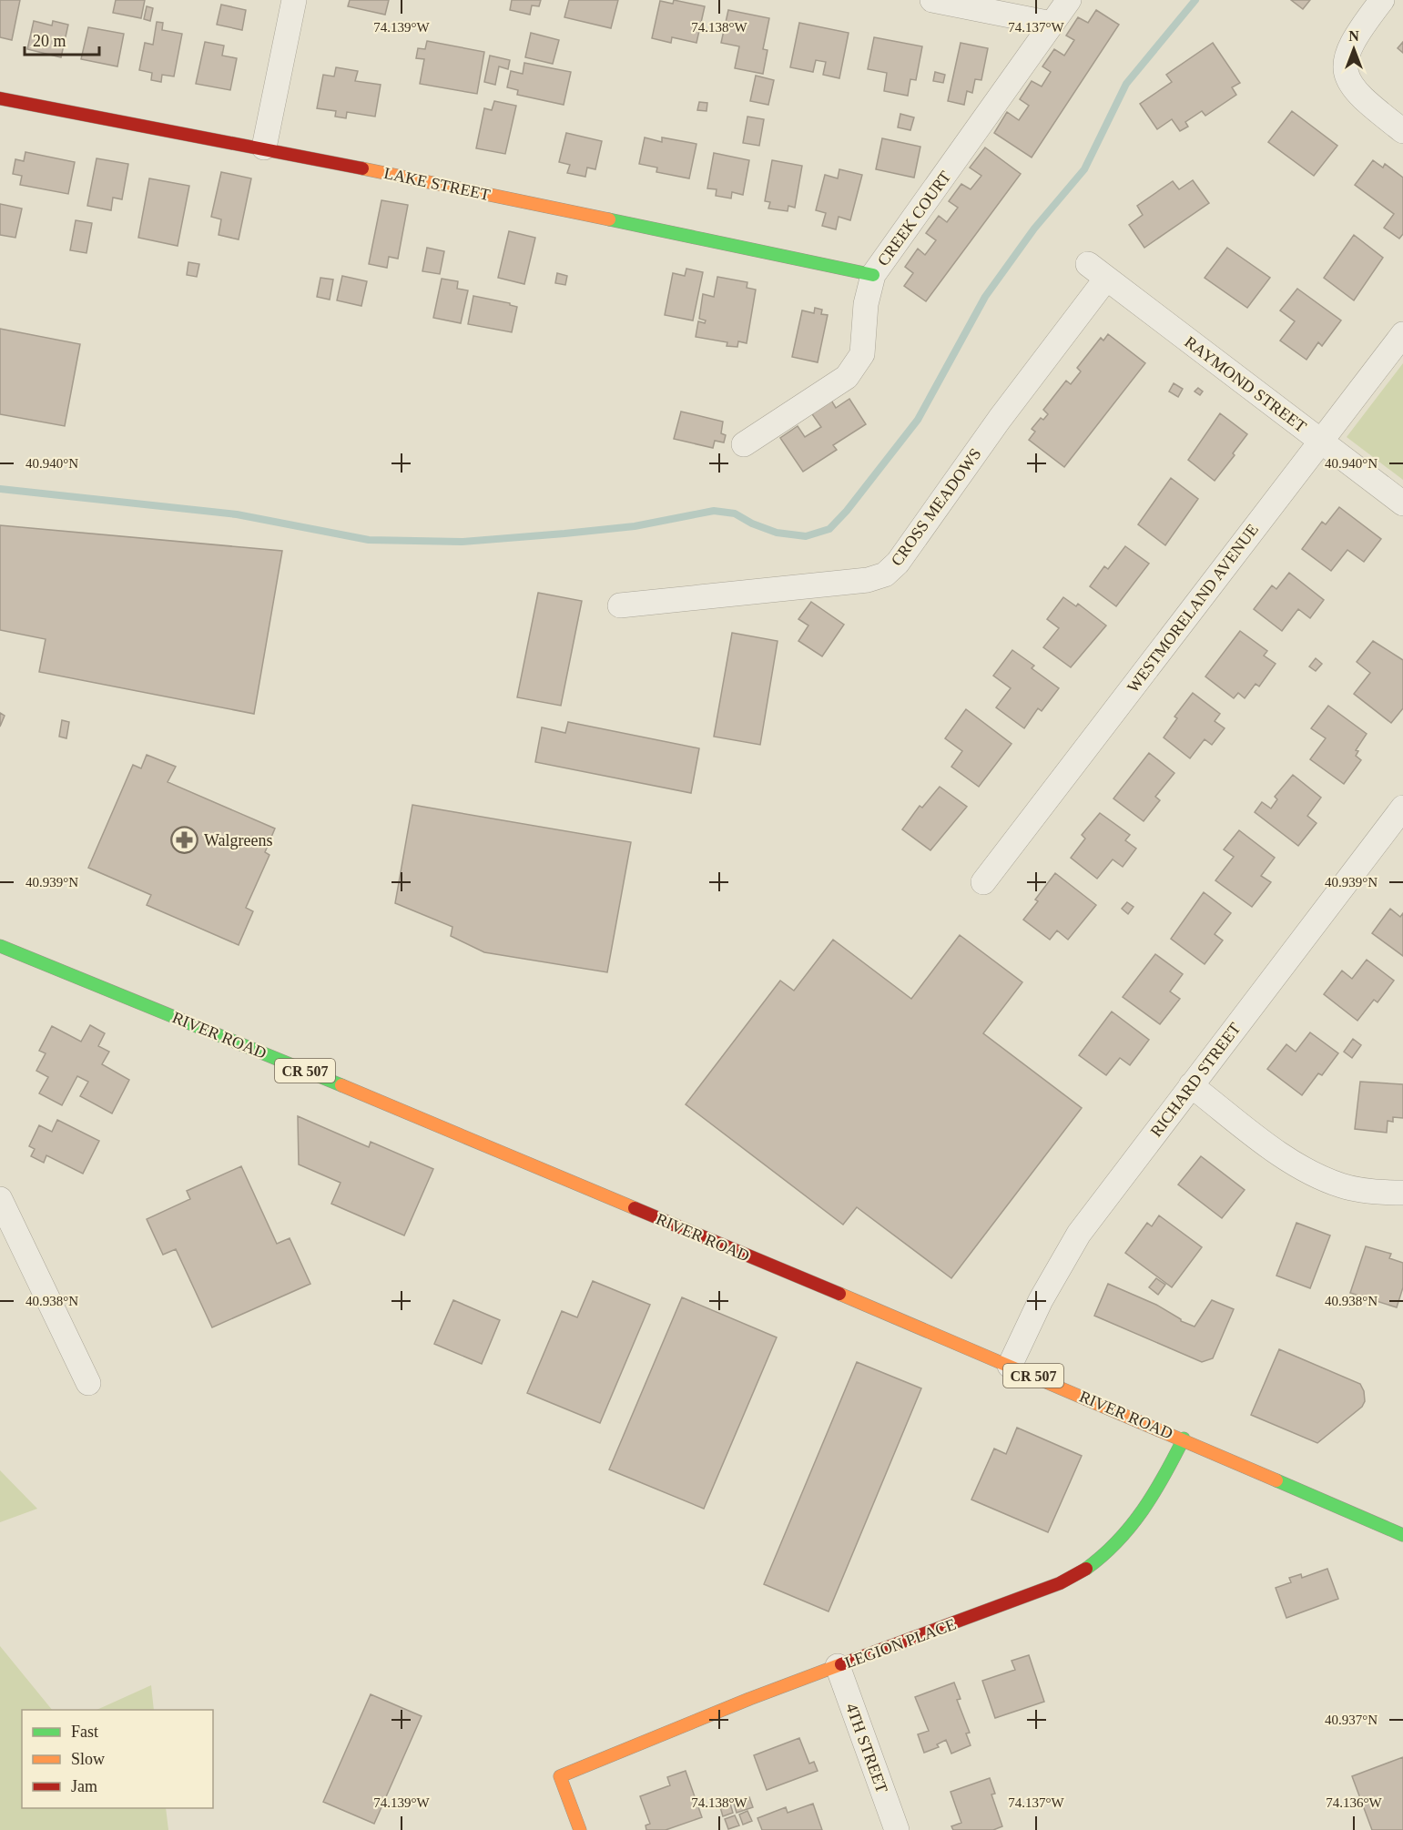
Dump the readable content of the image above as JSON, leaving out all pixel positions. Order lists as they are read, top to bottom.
{
  "streets": {
    "street": [
      "LAKE STREET",
      "CREEK COURT",
      "RAYMOND STREET",
      "CROSS MEADOWS",
      "WESTMORELAND AVENUE",
      "RIVER ROAD",
      "CR 507",
      "RICHARD STREET",
      "LEGION PLACE",
      "4TH STREET"
    ]
  },
  "crossings": [
    ["LAKE STREET", "CREEK COURT"],
    ["RAYMOND STREET", "CROSS MEADOWS"],
    ["RAYMOND STREET", "WESTMORELAND AVENUE"],
    ["RIVER ROAD", "RICHARD STREET"],
    ["RIVER ROAD", "LEGION PLACE"],
    ["LEGION PLACE", "4TH STREET"]
  ],
  "places": {
    "pharmacy": ["Walgreens"]
  },
  "legend": ["Fast", "Slow", "Jam"],
  "scale_bar": "20 m",
  "north": "top",
  "coordinates": [
    "74.139°W",
    "74.138°W",
    "74.137°W",
    "40.940°N",
    "40.939°N",
    "40.938°N",
    "40.937°N",
    "74.136°W"
  ]
}
